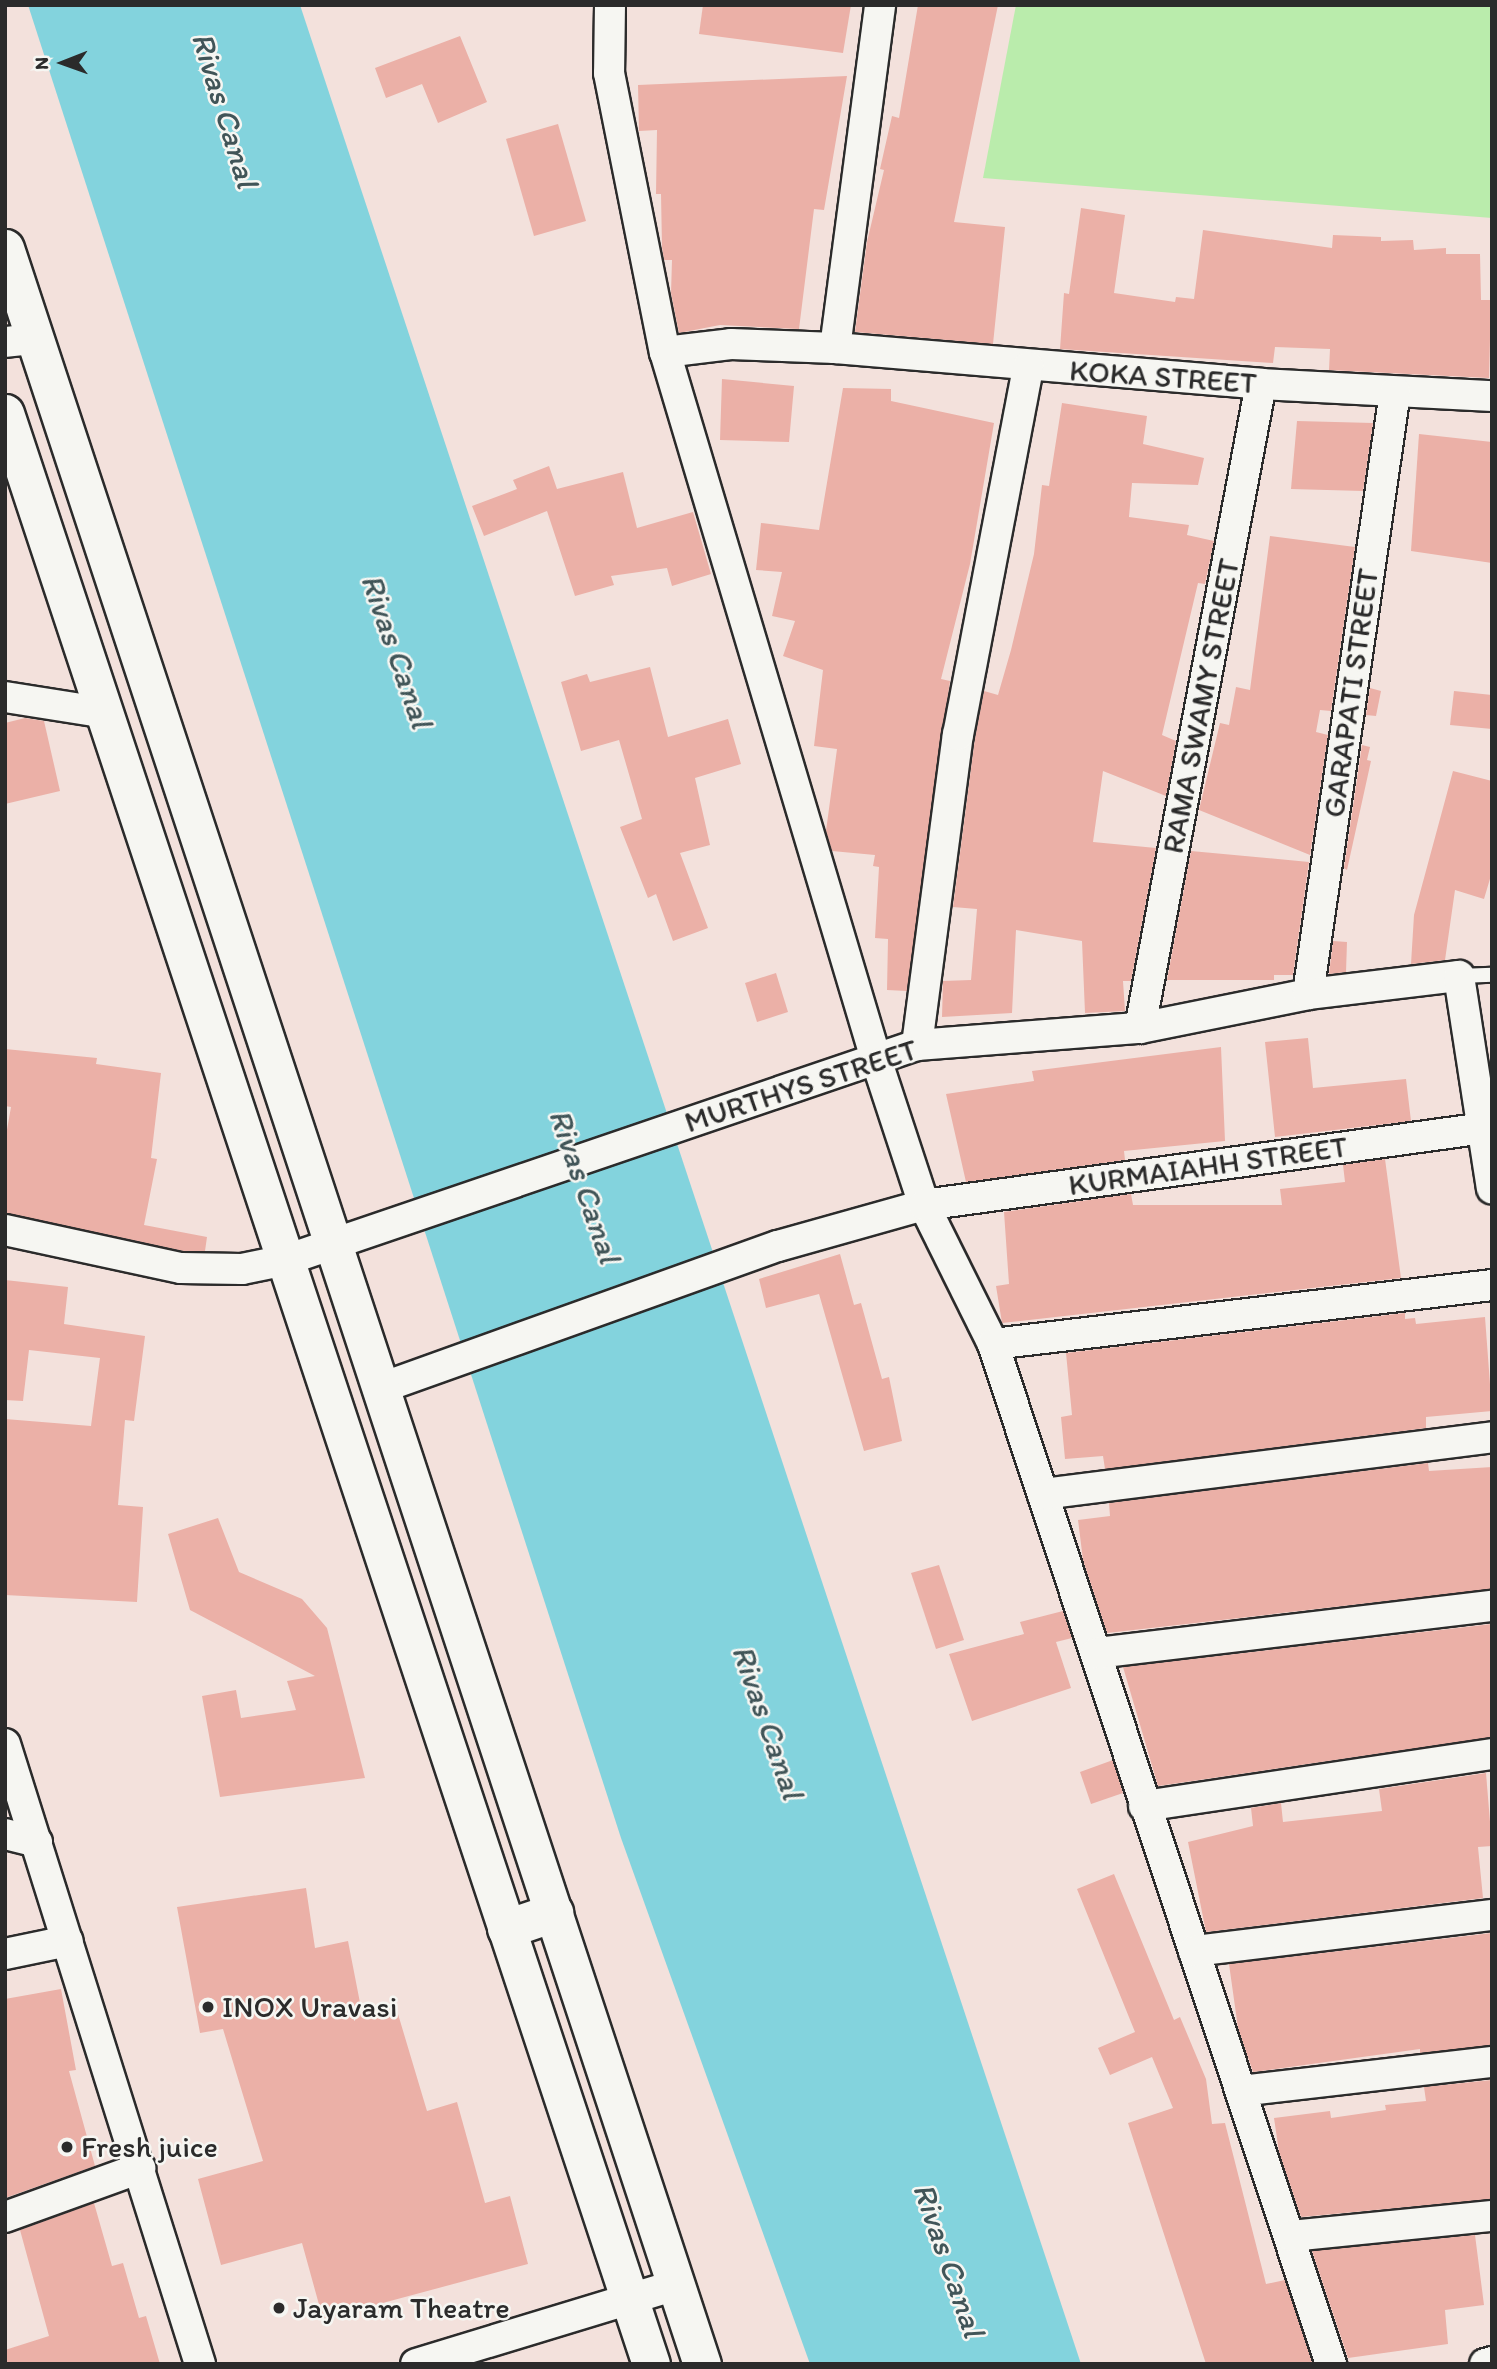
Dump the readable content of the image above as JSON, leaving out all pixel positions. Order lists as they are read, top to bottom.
{
  "streets": {
    "street": [
      "KOKA STREET",
      "GARAPATI STREET",
      "RAMA SWAMY STREET",
      "MURTHYS STREET",
      "KURMAIAHH STREET"
    ]
  },
  "crossings": [
    ["KOKA STREET", "GARAPATI STREET"],
    ["KOKA STREET", "RAMA SWAMY STREET"],
    ["GARAPATI STREET", "MURTHYS STREET"],
    ["RAMA SWAMY STREET", "MURTHYS STREET"]
  ],
  "water": ["Rivas Canal"],
  "places": ["INOX Uravasi", "Fresh juice", "Jayaram Theatre"],
  "north": "left"
}
